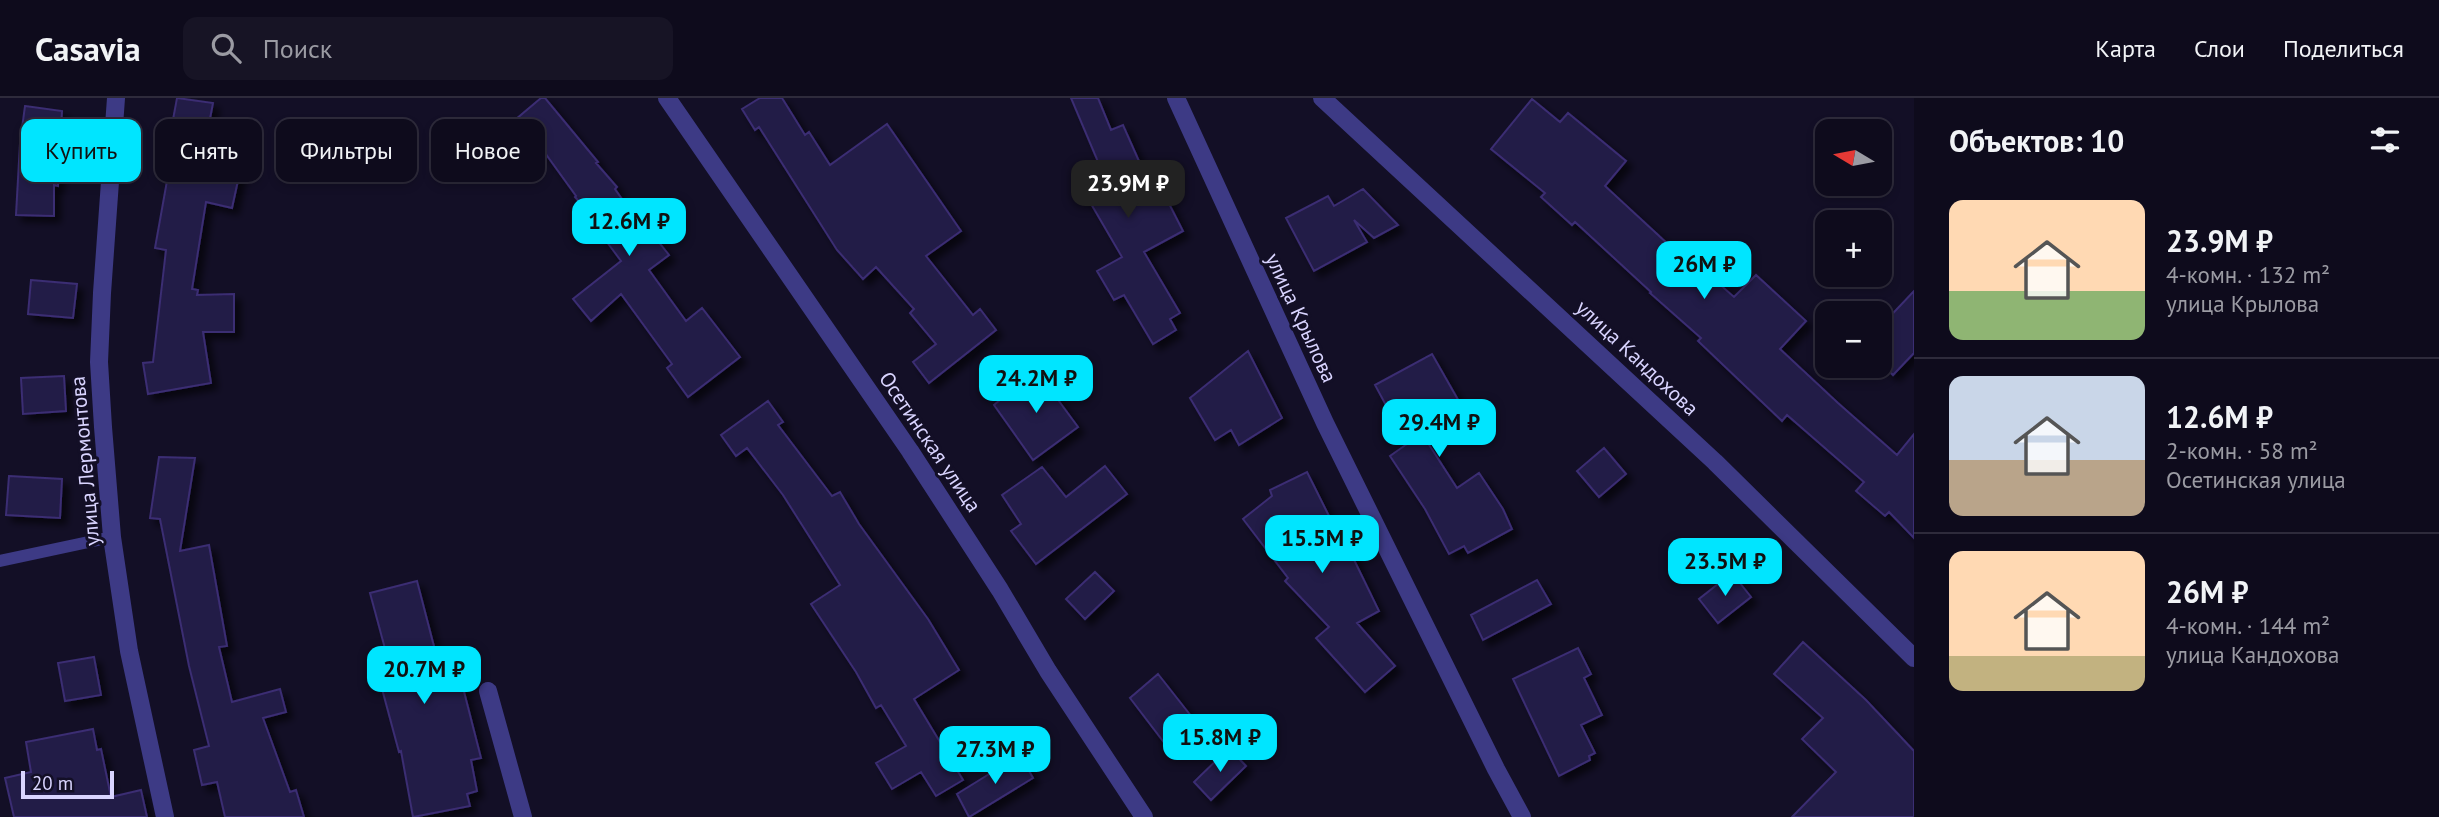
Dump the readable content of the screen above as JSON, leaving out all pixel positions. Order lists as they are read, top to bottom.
{
  "streets": {
    "street": [
      "улица Крылова",
      "улица Кандохова",
      "Осетинская улица",
      "улица Лермонтова"
    ]
  },
  "scale_bar": "20 m",
  "north": "left",
  "page": {
    "header": "Casavia",
    "search": "Поиск",
    "nav": ["Карта", "Слои", "Поделиться"],
    "heading": "Объектов: 10",
    "map_buttons": ["+", "−"],
    "chip": [
      "Купить",
      "Снять",
      "Фильтры",
      "Новое"
    ],
    "price": [
      "23.9M ₽",
      "12.6M ₽",
      "26M ₽",
      "24.2M ₽",
      "29.4M ₽",
      "15.5M ₽",
      "23.5M ₽",
      "20.7M ₽",
      "15.8M ₽",
      "27.3M ₽"
    ],
    "list": [
      {
        "name": "23.9M ₽",
        "note": "4-комн. · 132 m² · улица Крылова"
      },
      {
        "name": "12.6M ₽",
        "note": "2-комн. · 58 m² · Осетинская улица"
      },
      {
        "name": "26M ₽",
        "note": "4-комн. · 144 m² · улица Кандохова"
      }
    ],
    "scale": "20 m"
  }
}
